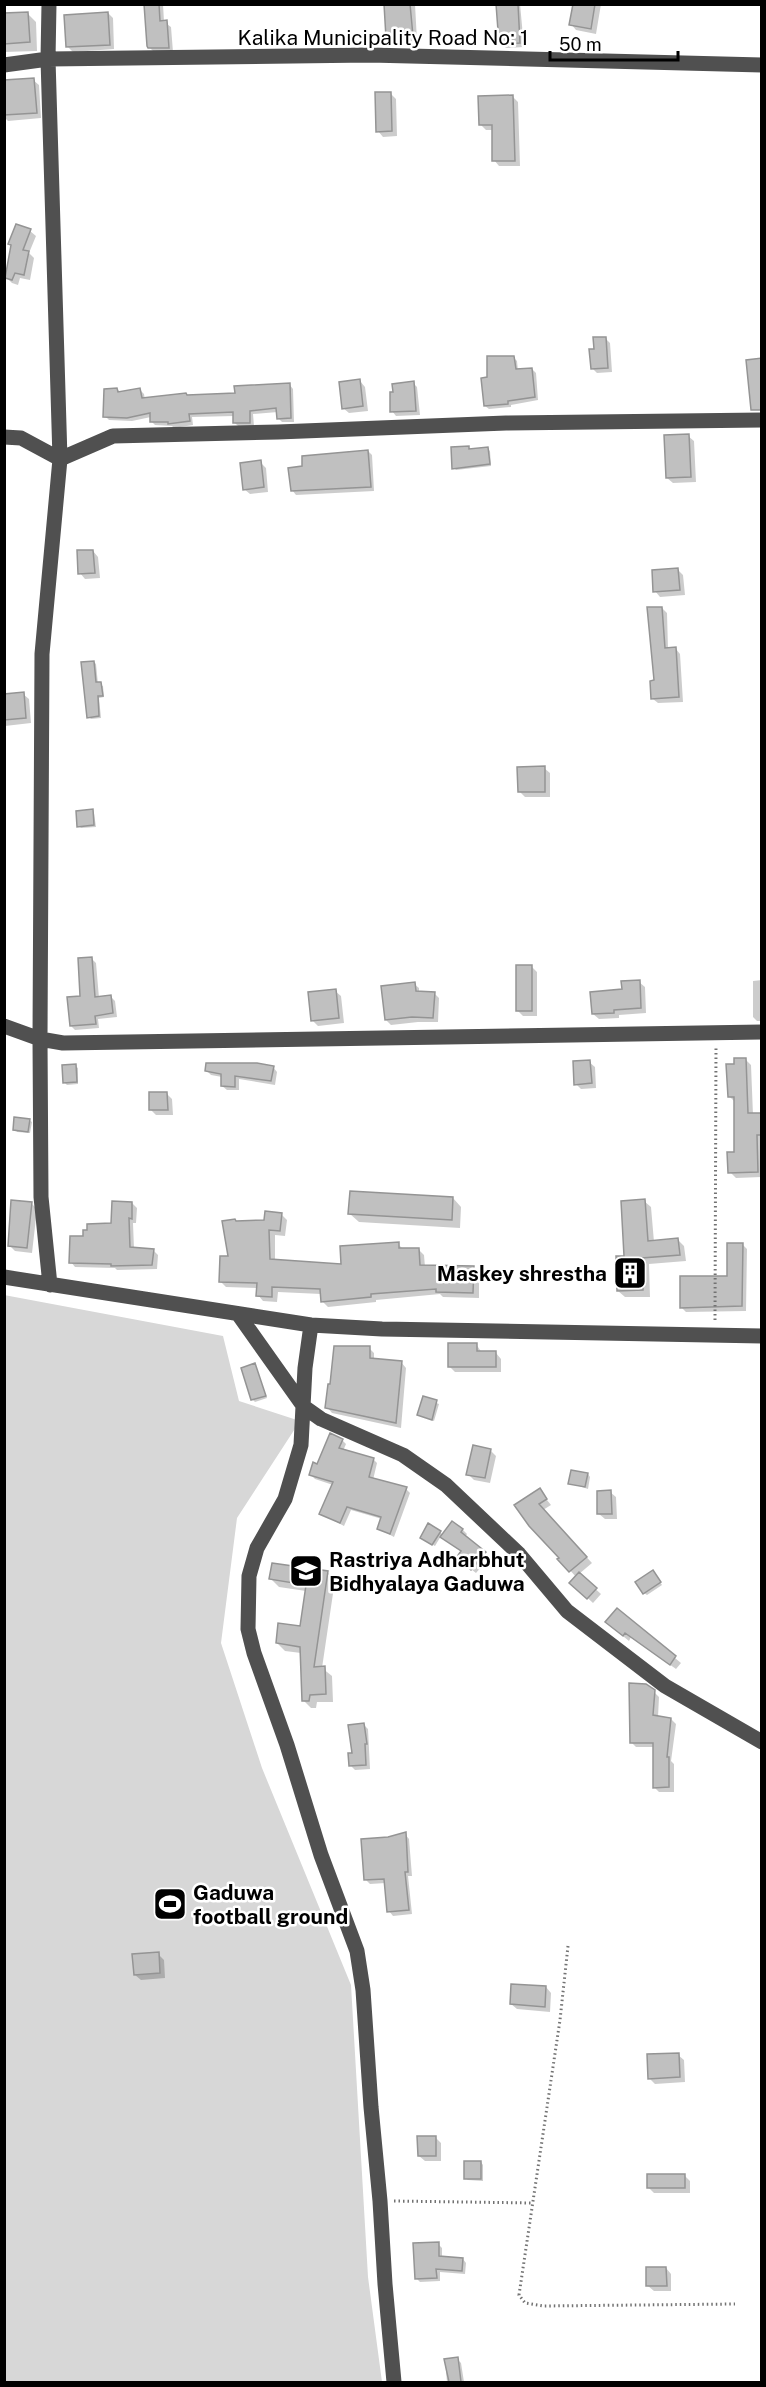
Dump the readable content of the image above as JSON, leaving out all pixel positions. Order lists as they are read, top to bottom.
{
  "streets": {
    "street": ["Kalika Municipality Road No: 1"]
  },
  "places": {
    "building": ["Maskey shrestha"],
    "school or university": ["Rastriya Adharbhut Bidhyalaya Gaduwa"],
    "sports": ["Gaduwa football ground"]
  },
  "scale_bar": "50 m"
}
